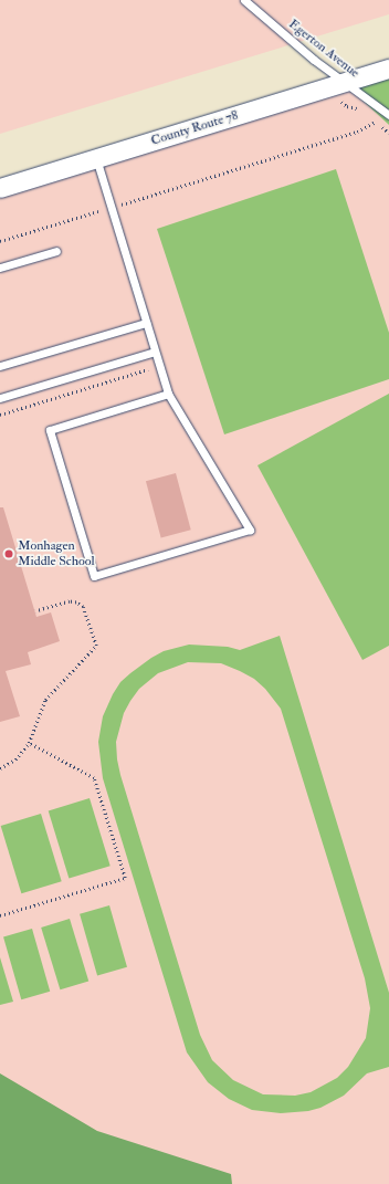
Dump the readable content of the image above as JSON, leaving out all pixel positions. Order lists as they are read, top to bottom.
{
  "streets": {
    "street": ["County Route 78"],
    "lane": ["Egerton Avenue"]
  },
  "crossings": [
    ["Egerton Avenue", "County Route 78"]
  ],
  "places": ["Monhagen Middle School"]
}
